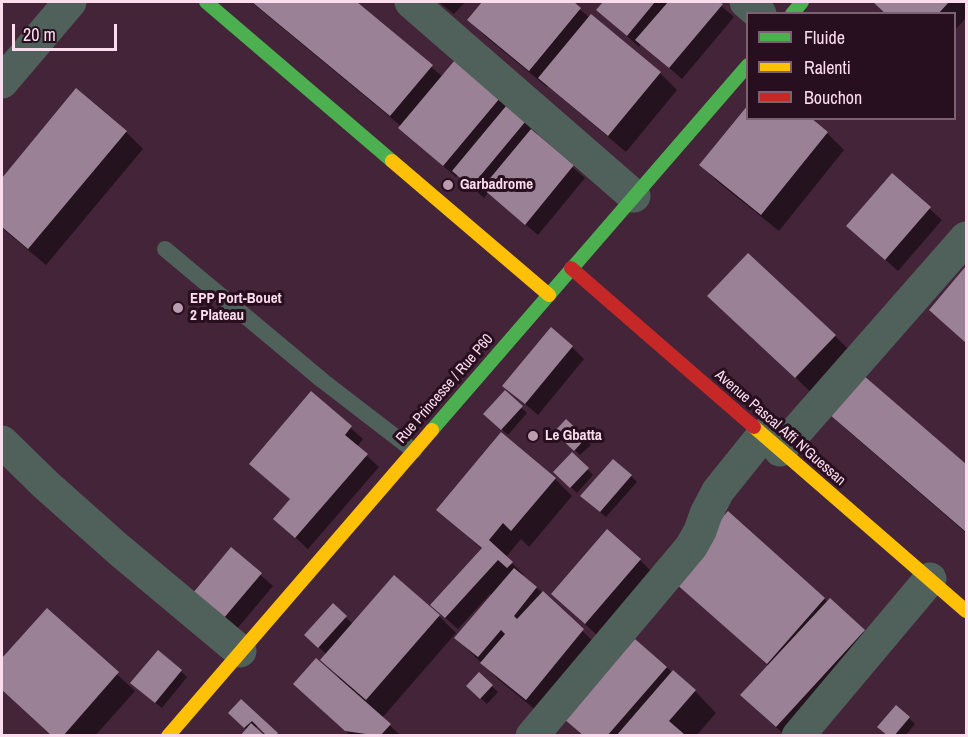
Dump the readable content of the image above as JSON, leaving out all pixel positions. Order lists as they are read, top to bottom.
{
  "streets": {
    "street": ["Rue Princesse / Rue P60", "Avenue Pascal Affi N'Guessan"]
  },
  "crossings": [
    ["Rue Princesse / Rue P60", "Avenue Pascal Affi N'Guessan"]
  ],
  "places": ["Garbadrome", "EPP Port-Bouet 2 Plateau", "Le Gbatta"],
  "legend": ["Fluide", "Ralenti", "Bouchon"],
  "scale_bar": "20 m"
}
